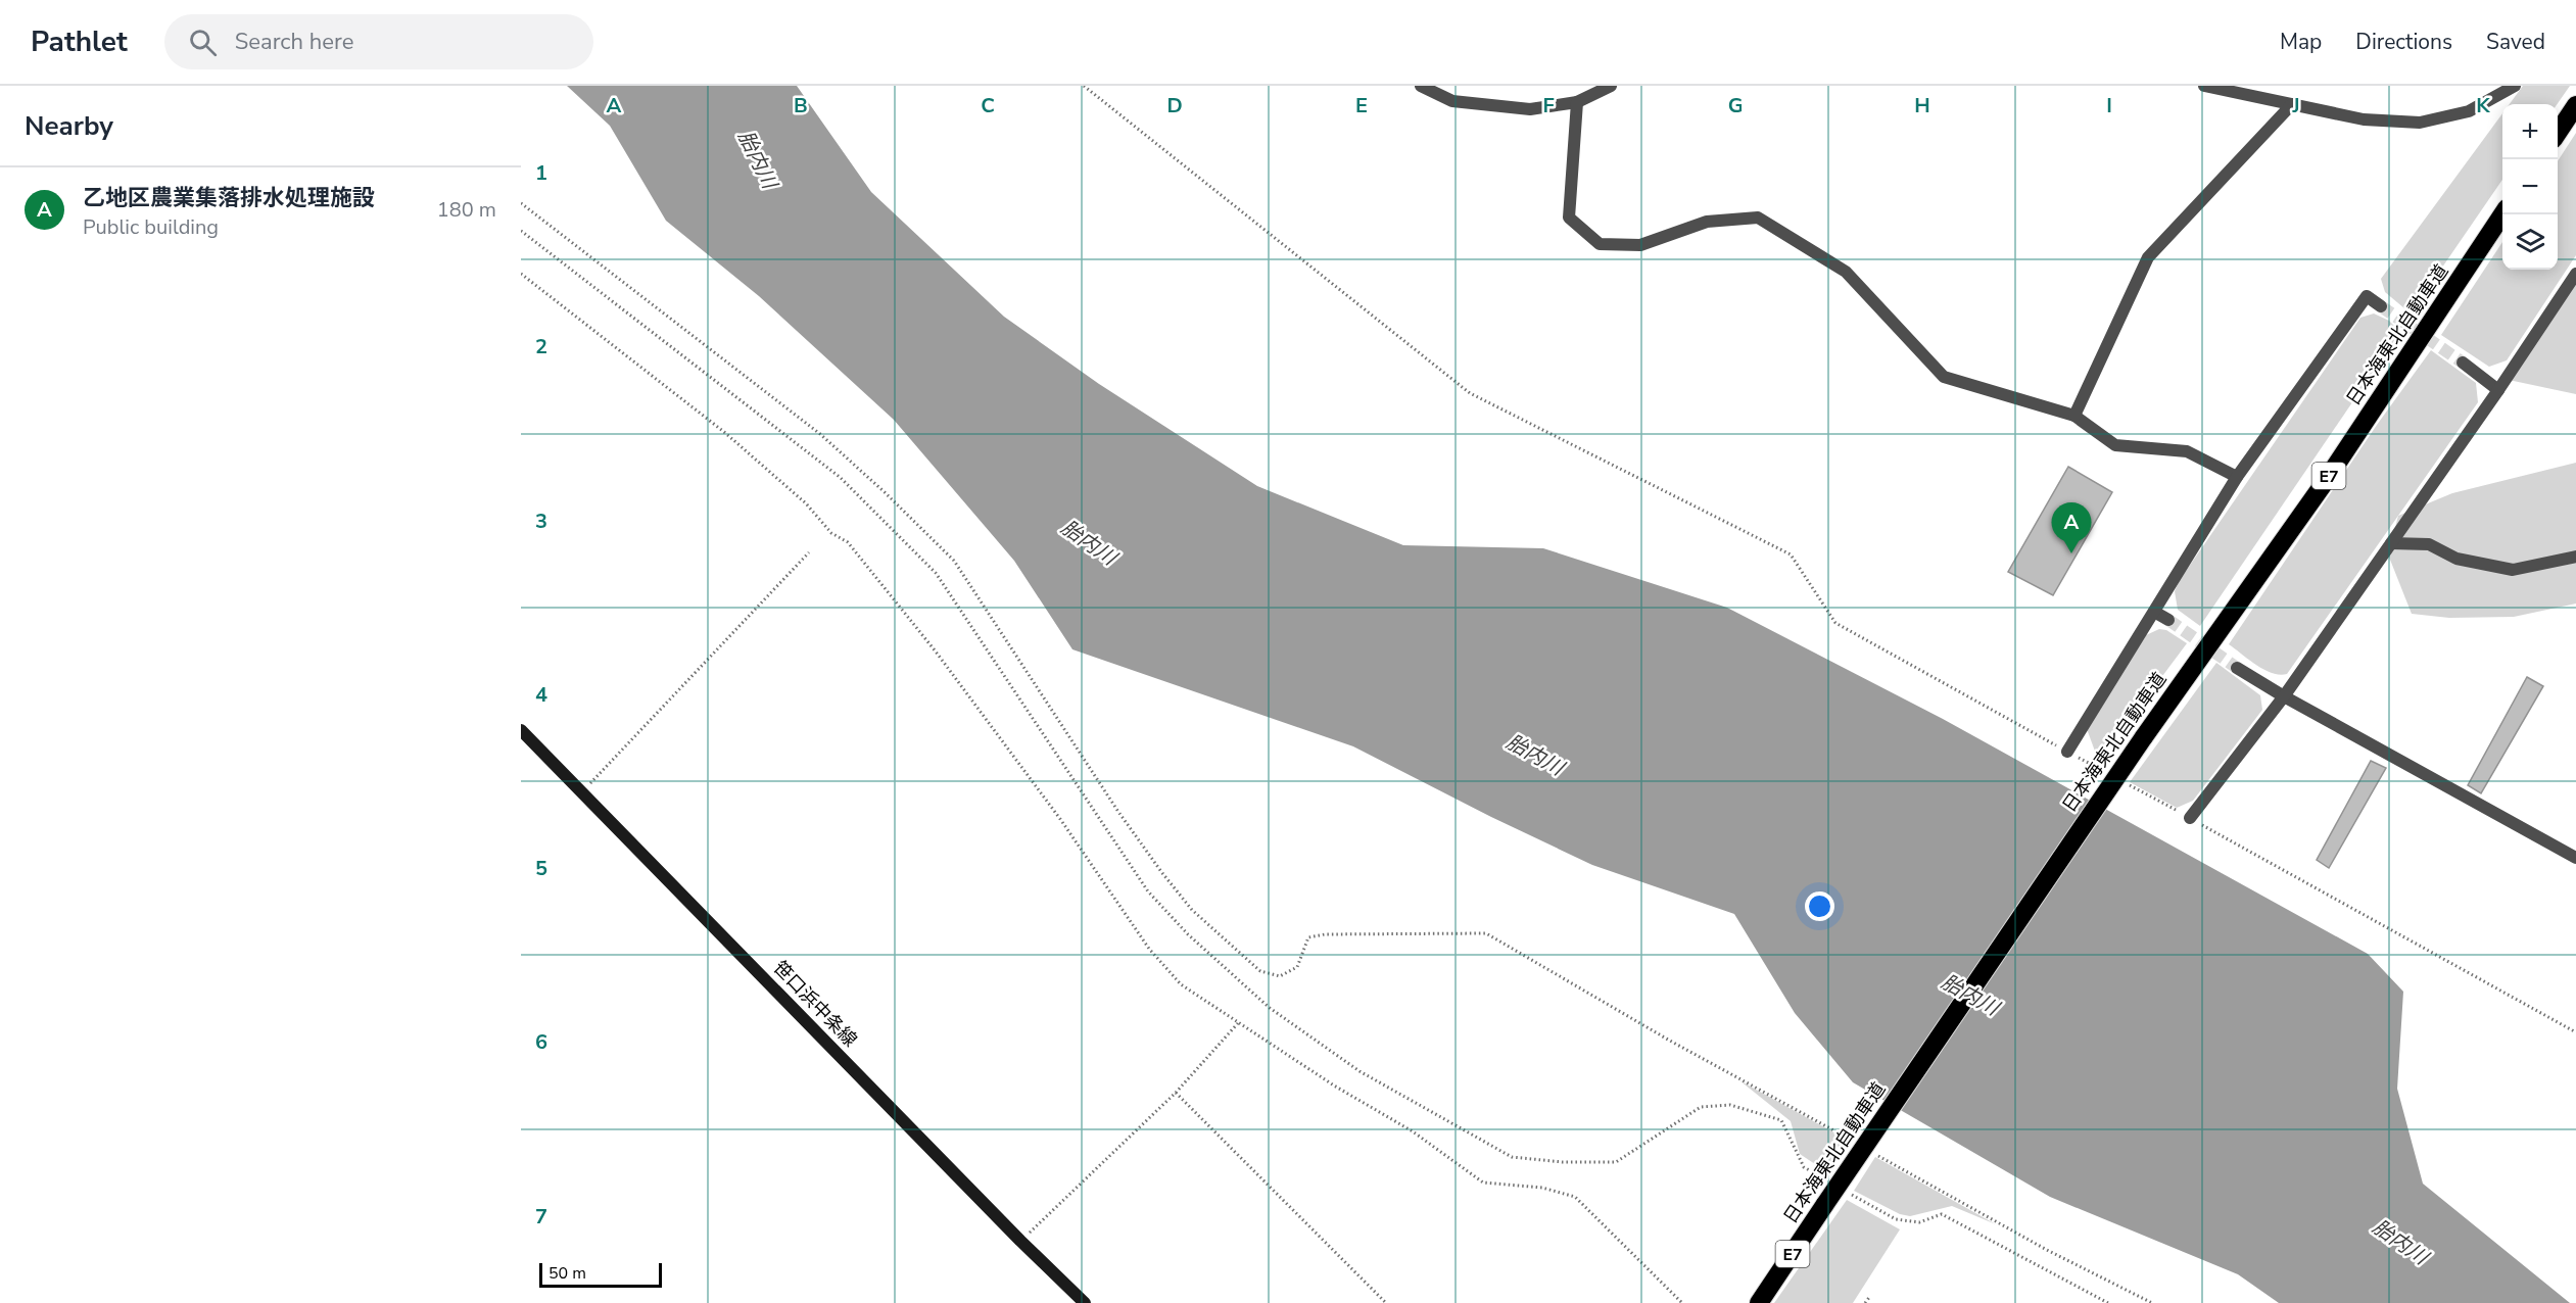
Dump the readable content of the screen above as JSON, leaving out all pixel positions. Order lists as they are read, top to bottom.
{
  "streets": {
    "highway": ["日本海東北自動車道", "E7"],
    "main road": ["笹口浜中条線"]
  },
  "water": ["胎内川"],
  "scale_bar": "50 m",
  "page": {
    "header": "Pathlet",
    "search": "Search here",
    "nav": ["Map", "Directions", "Saved"],
    "heading": "Nearby",
    "map_buttons": ["+", "−"],
    "list": [
      {
        "mark": "A",
        "name": "乙地区農業集落排水処理施設",
        "note": "Public building",
        "value": "180 m"
      }
    ],
    "pins": "A",
    "scale": "50 m"
  },
  "grid": {
    "columns": [
      "A",
      "B",
      "C",
      "D",
      "E",
      "F",
      "G",
      "H",
      "I",
      "J",
      "K"
    ],
    "rows": [
      "1",
      "2",
      "3",
      "4",
      "5",
      "6",
      "7"
    ]
  }
}
